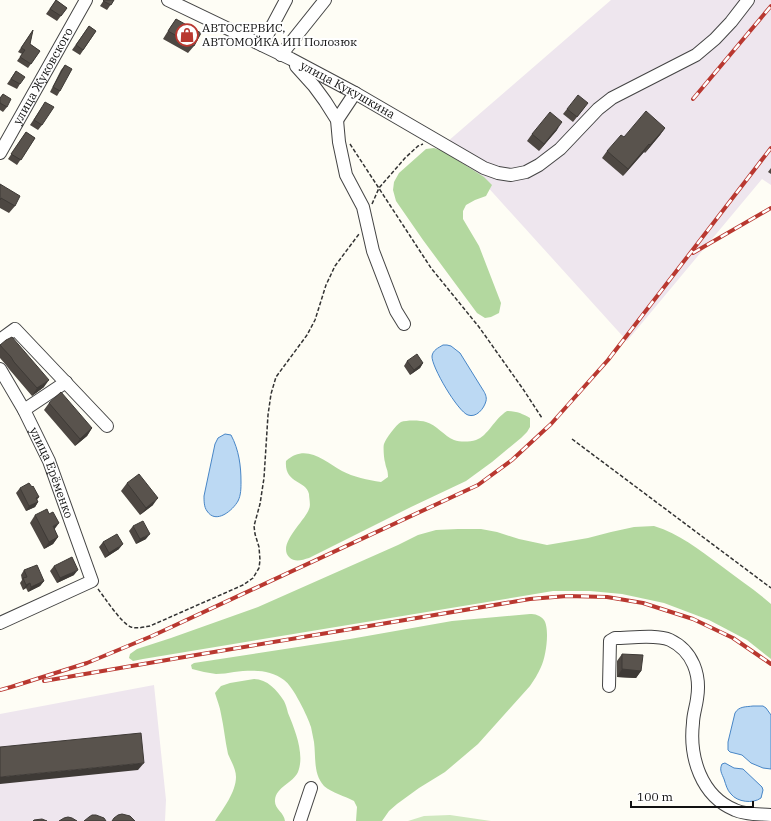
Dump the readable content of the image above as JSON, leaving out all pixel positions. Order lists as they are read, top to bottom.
{
  "streets": {
    "street": ["улица Жуковского", "улица Кукушкина", "улица Ерёменко"]
  },
  "places": {
    "shop": ["АВТОСЕРВИС, АВТОМОЙКА ИП Полозюк"]
  },
  "scale_bar": "100 m"
}
